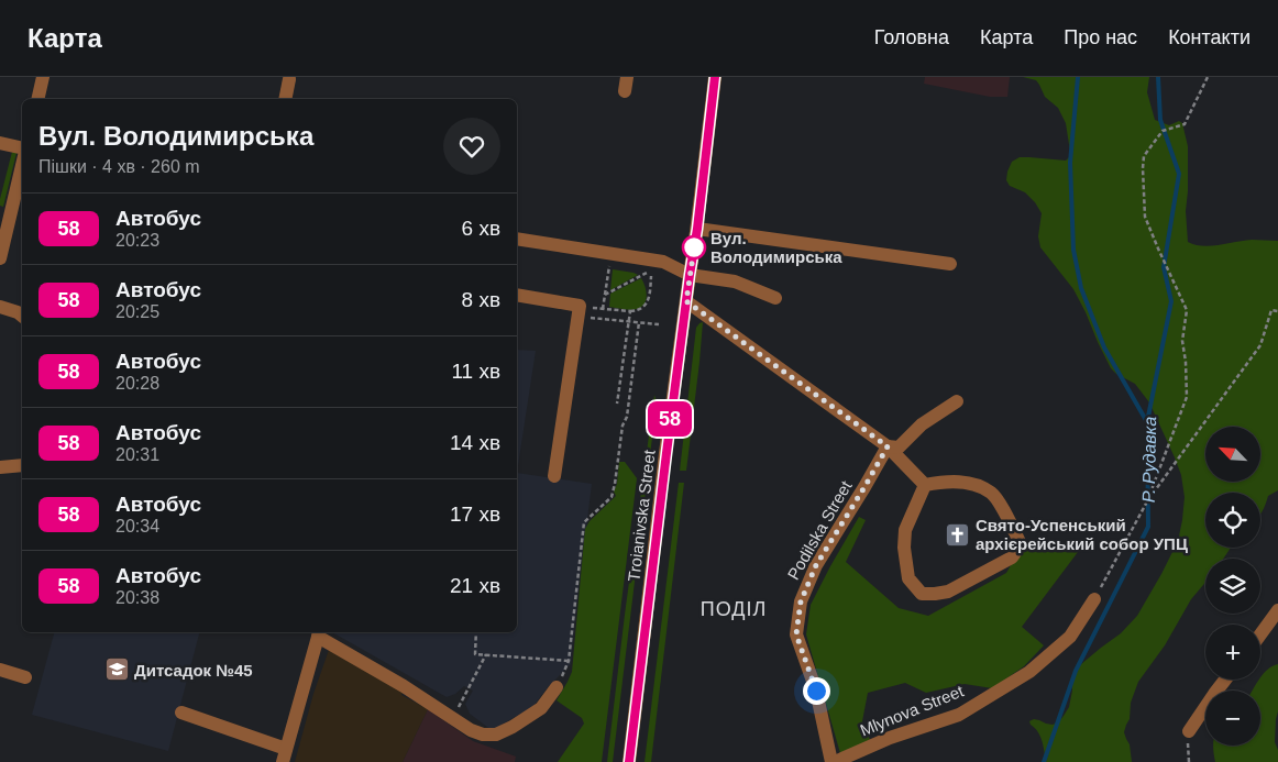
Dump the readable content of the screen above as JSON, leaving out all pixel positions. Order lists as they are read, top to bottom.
{
  "streets": {
    "street": ["Troianivska Street", "Podilska Street", "Mlynova Street"]
  },
  "crossings": [
    ["Podilska Street", "Mlynova Street"]
  ],
  "districts": ["ПОДІЛ"],
  "water": ["Р. Рудавка"],
  "places": {
    "other": ["Вул. Володимирська"],
    "church": ["Свято-Успенський архієрейський собор УПЦ"],
    "school or university": ["Дитсадок №45"]
  },
  "lines": ["bus line 58"],
  "north": "top left",
  "page": {
    "header": "Карта",
    "nav": [
      "Головна",
      "Карта",
      "Про нас",
      "Контакти"
    ],
    "on_map": "58",
    "heading": ["Вул. Володимирська", "Пішки · 4 хв · 260 m"],
    "list": [
      {
        "mark": "58",
        "name": "Автобус",
        "note": "20:23",
        "value": "6 хв"
      },
      {
        "mark": "58",
        "name": "Автобус",
        "note": "20:25",
        "value": "8 хв"
      },
      {
        "mark": "58",
        "name": "Автобус",
        "note": "20:28",
        "value": "11 хв"
      },
      {
        "mark": "58",
        "name": "Автобус",
        "note": "20:31",
        "value": "14 хв"
      },
      {
        "mark": "58",
        "name": "Автобус",
        "note": "20:34",
        "value": "17 хв"
      },
      {
        "mark": "58",
        "name": "Автобус",
        "note": "20:38",
        "value": "21 хв"
      }
    ],
    "map_buttons": ["+", "−"]
  }
}
